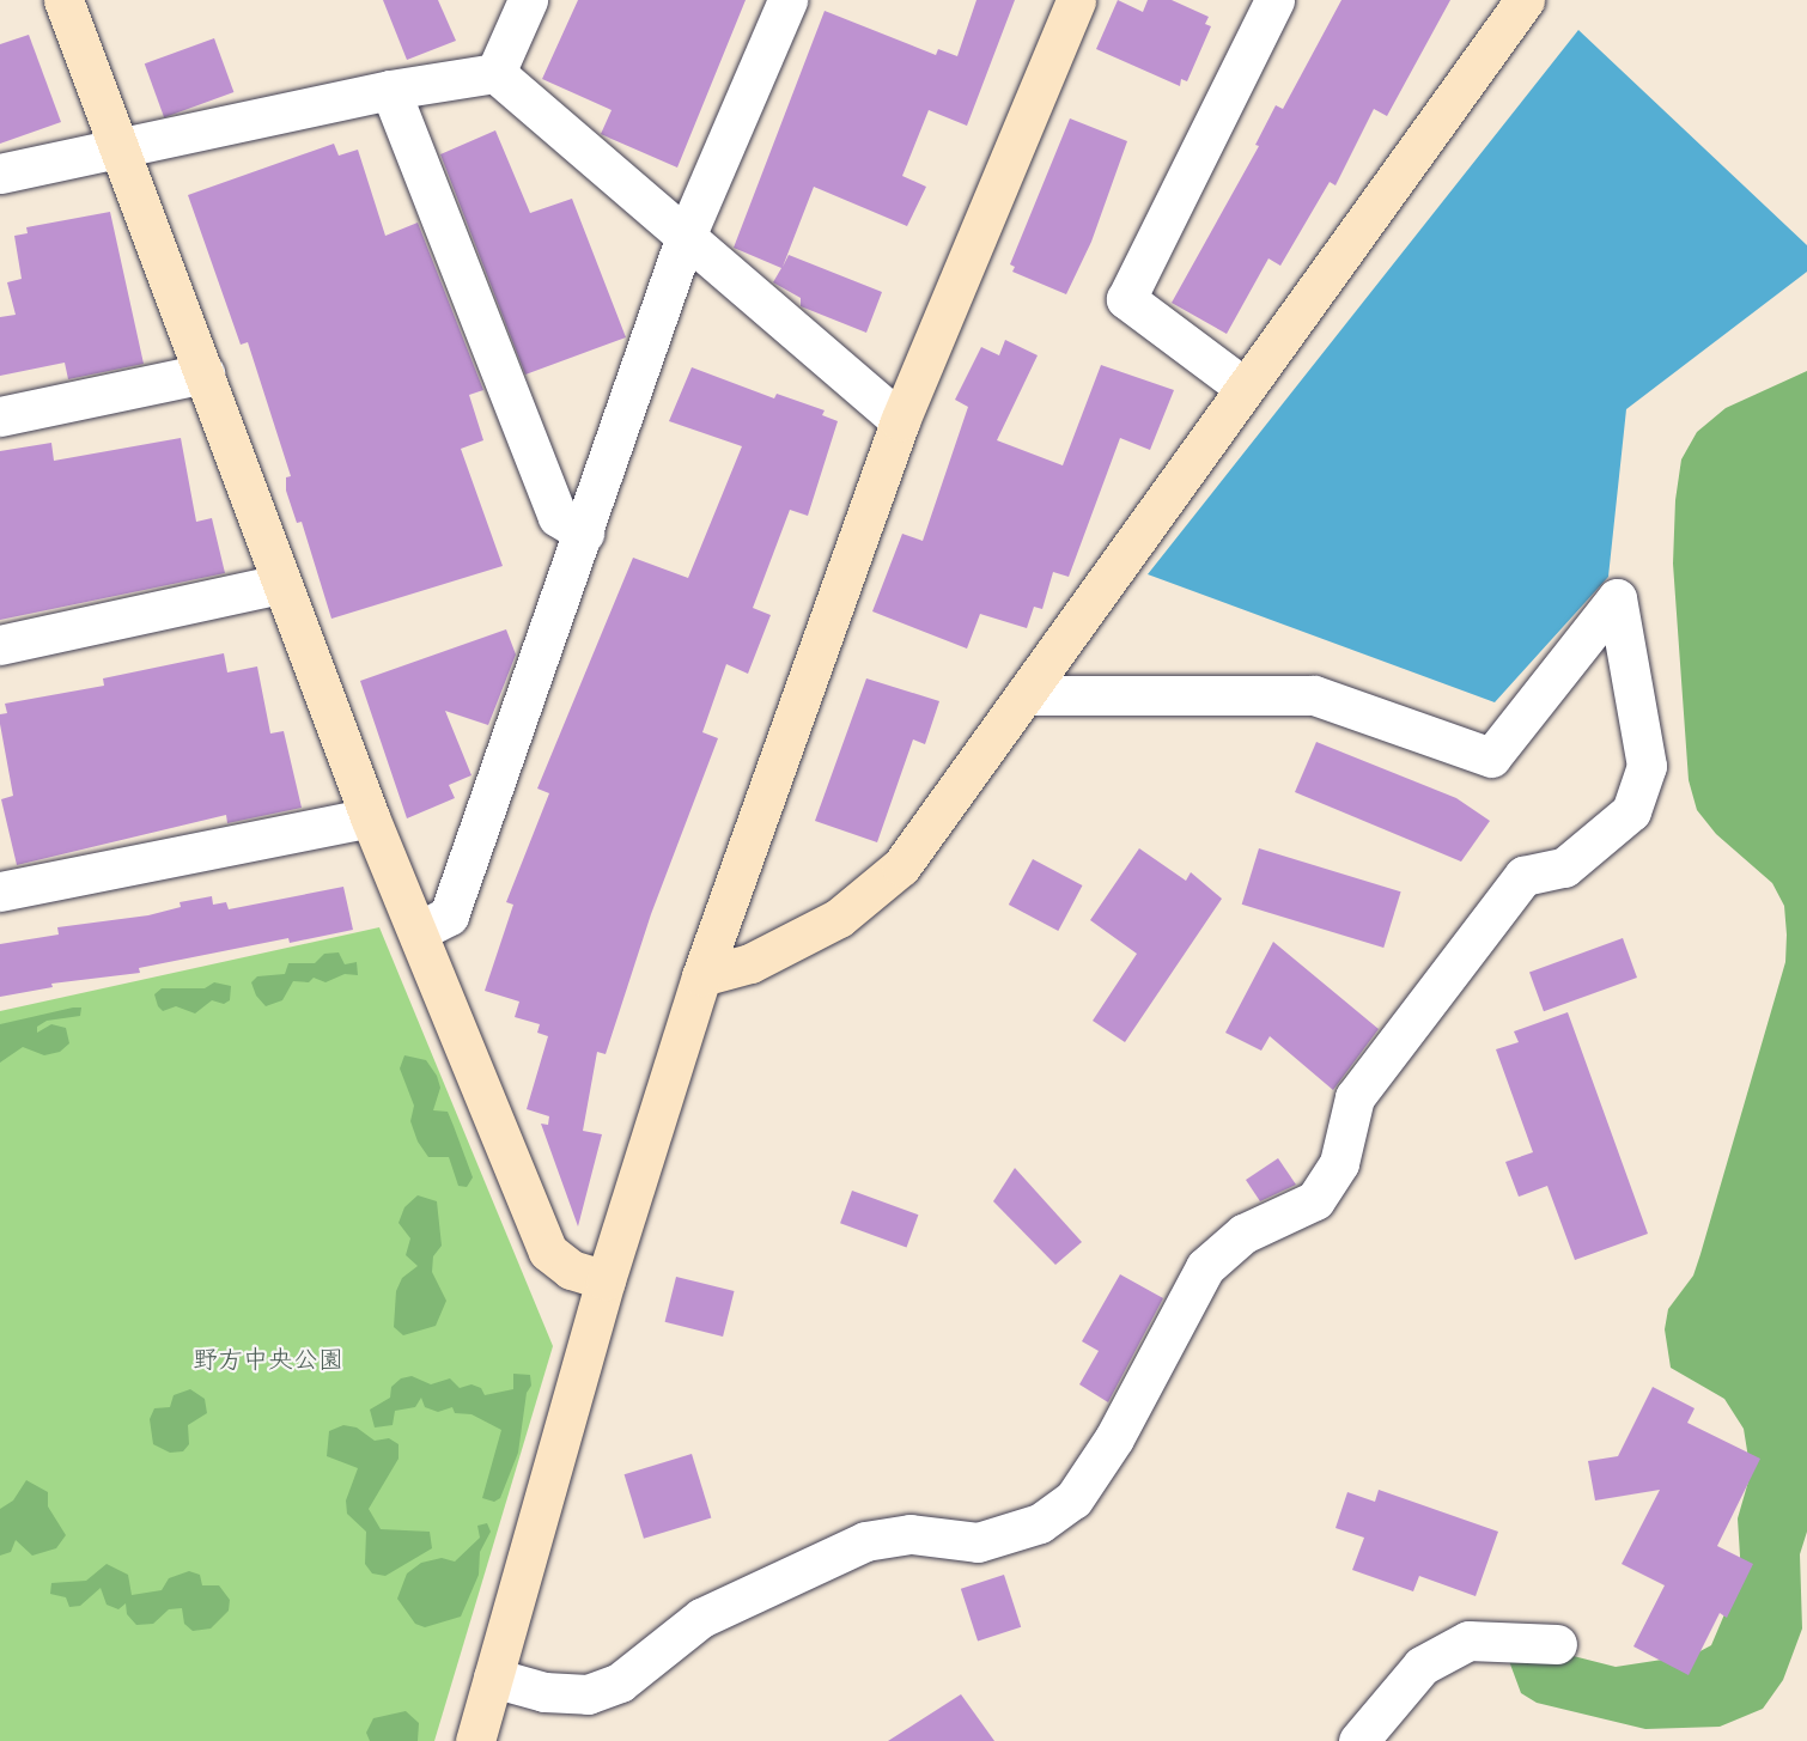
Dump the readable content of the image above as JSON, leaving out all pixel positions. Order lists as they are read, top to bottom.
{
  "parks": ["野方中央公園"]
}
